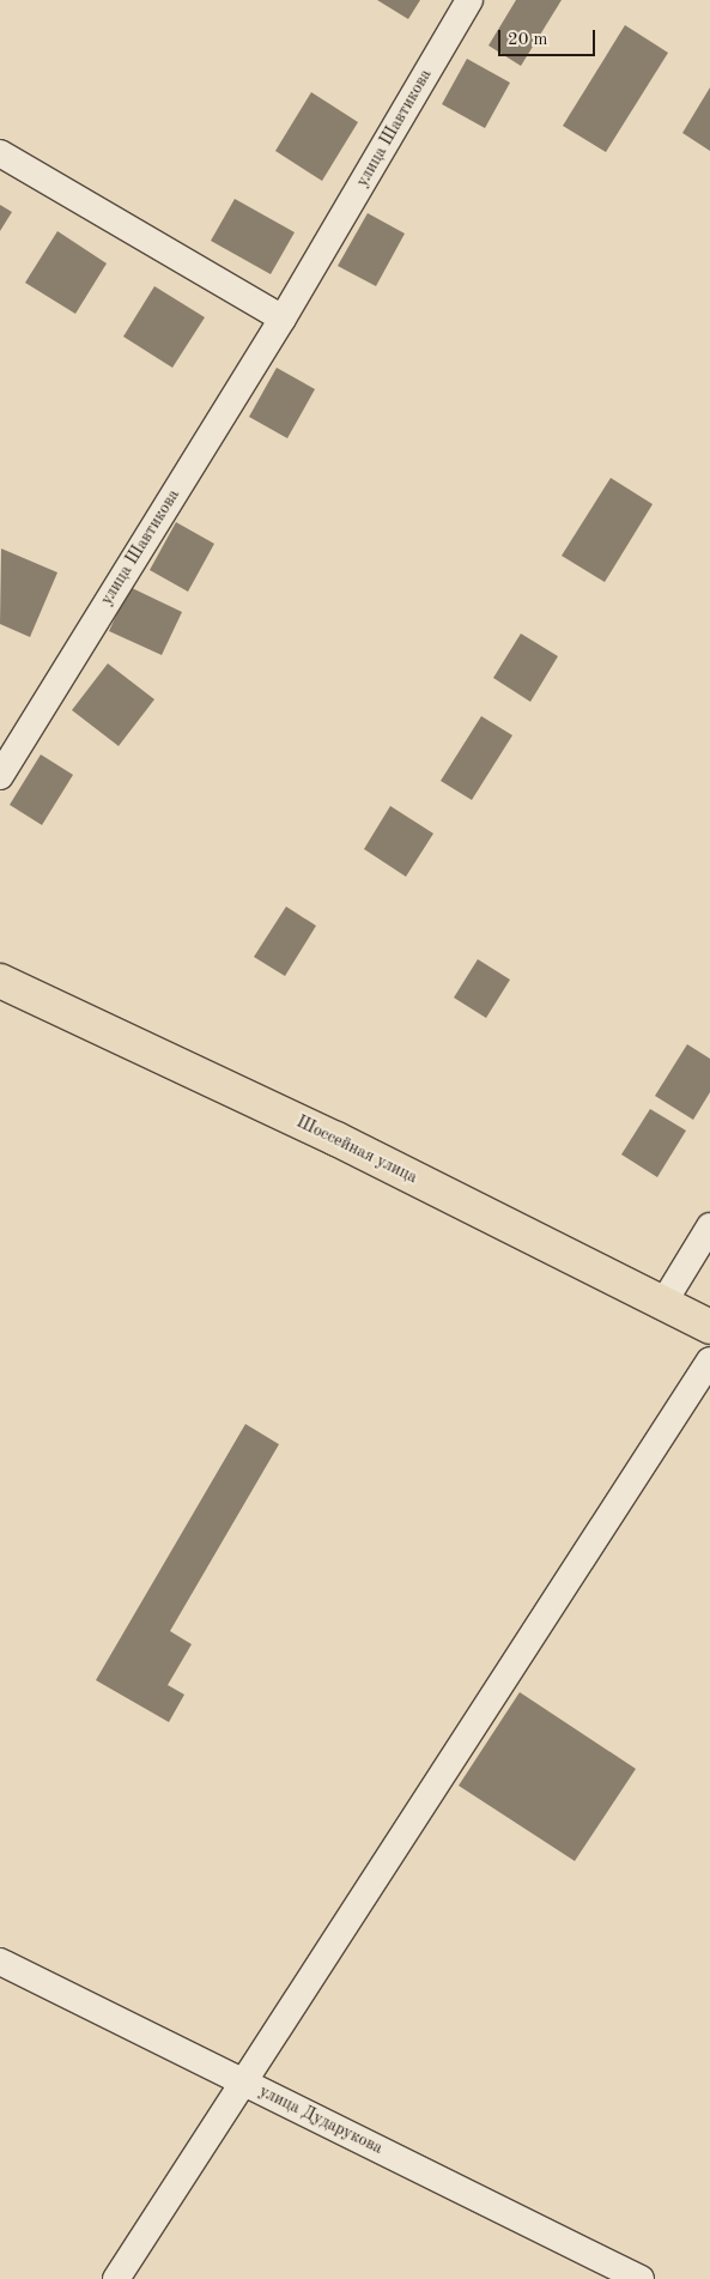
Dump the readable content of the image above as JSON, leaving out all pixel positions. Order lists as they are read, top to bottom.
{
  "streets": {
    "highway": ["Шоссейная улица"],
    "street": ["улица Шавтикова", "улица Дударукова"]
  },
  "scale_bar": "20 m"
}
